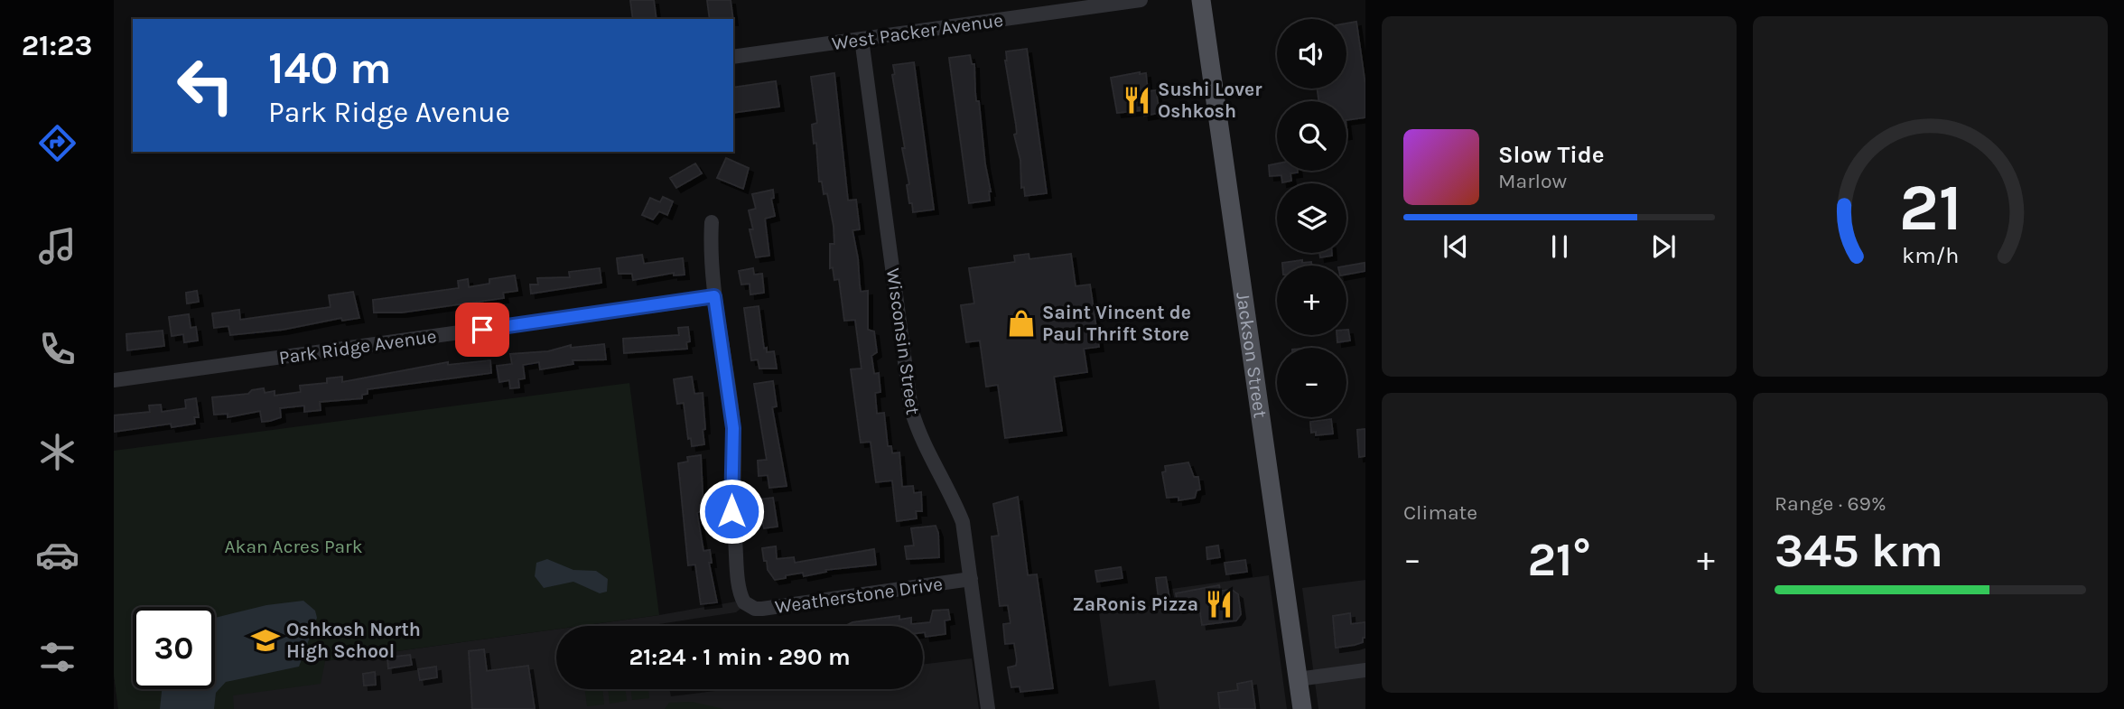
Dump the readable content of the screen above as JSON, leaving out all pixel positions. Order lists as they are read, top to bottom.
{
  "streets": {
    "main road": ["Jackson Street"],
    "street": [
      "West Packer Avenue",
      "Wisconsin Street",
      "Park Ridge Avenue",
      "Weatherstone Drive"
    ]
  },
  "crossings": [
    ["West Packer Avenue", "Wisconsin Street"],
    ["Wisconsin Street", "Weatherstone Drive"],
    ["Park Ridge Avenue", "Weatherstone Drive"]
  ],
  "parks": ["Akan Acres Park"],
  "places": {
    "restaurant": ["Sushi Lover Oshkosh", "ZaRonis Pizza"],
    "shop": ["Saint Vincent de Paul Thrift Store"],
    "school or university": ["Oshkosh North High School"]
  },
  "page": {
    "tabs": "21:23",
    "map_buttons": ["+", "−"],
    "turn": ["140 m", "Park Ridge Avenue"],
    "song": ["Slow Tide", "Marlow"],
    "tile": [
      "Climate",
      ["Range · 69%", "345 km"]
    ],
    "heat": ["−", "21°", "+"],
    "limit": "30",
    "trip": "21:24 · 1 min · 290 m",
    "gauge": ["21", "km/h"]
  }
}
